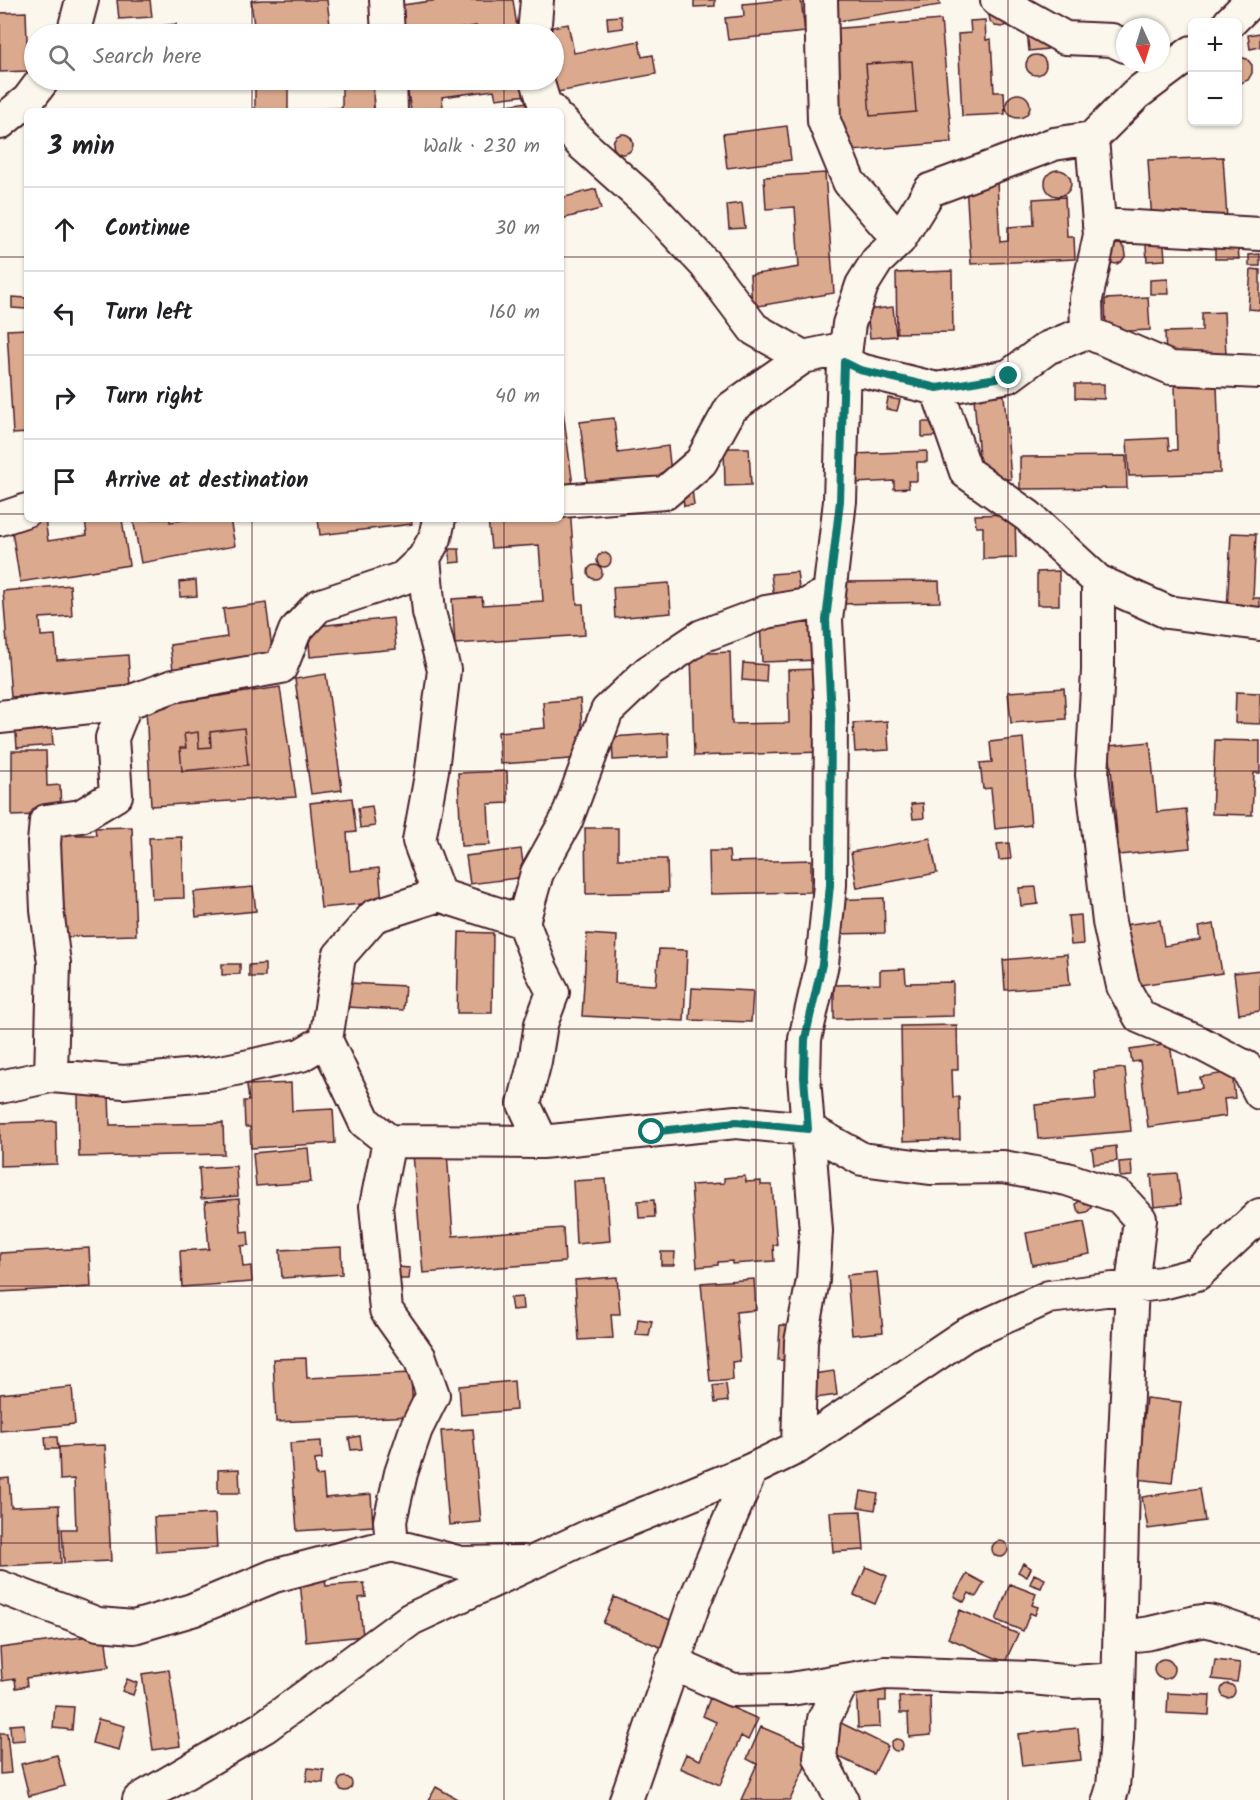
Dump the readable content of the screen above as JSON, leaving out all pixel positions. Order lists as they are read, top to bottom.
{
  "north": "bottom",
  "page": {
    "map_buttons": ["+", "−"],
    "search": "Search here",
    "heading": ["3 min", "Walk · 230 m"],
    "list": [
      ["Continue", "30 m"],
      ["Turn left", "160 m"],
      ["Turn right", "40 m"],
      "Arrive at destination"
    ]
  }
}
